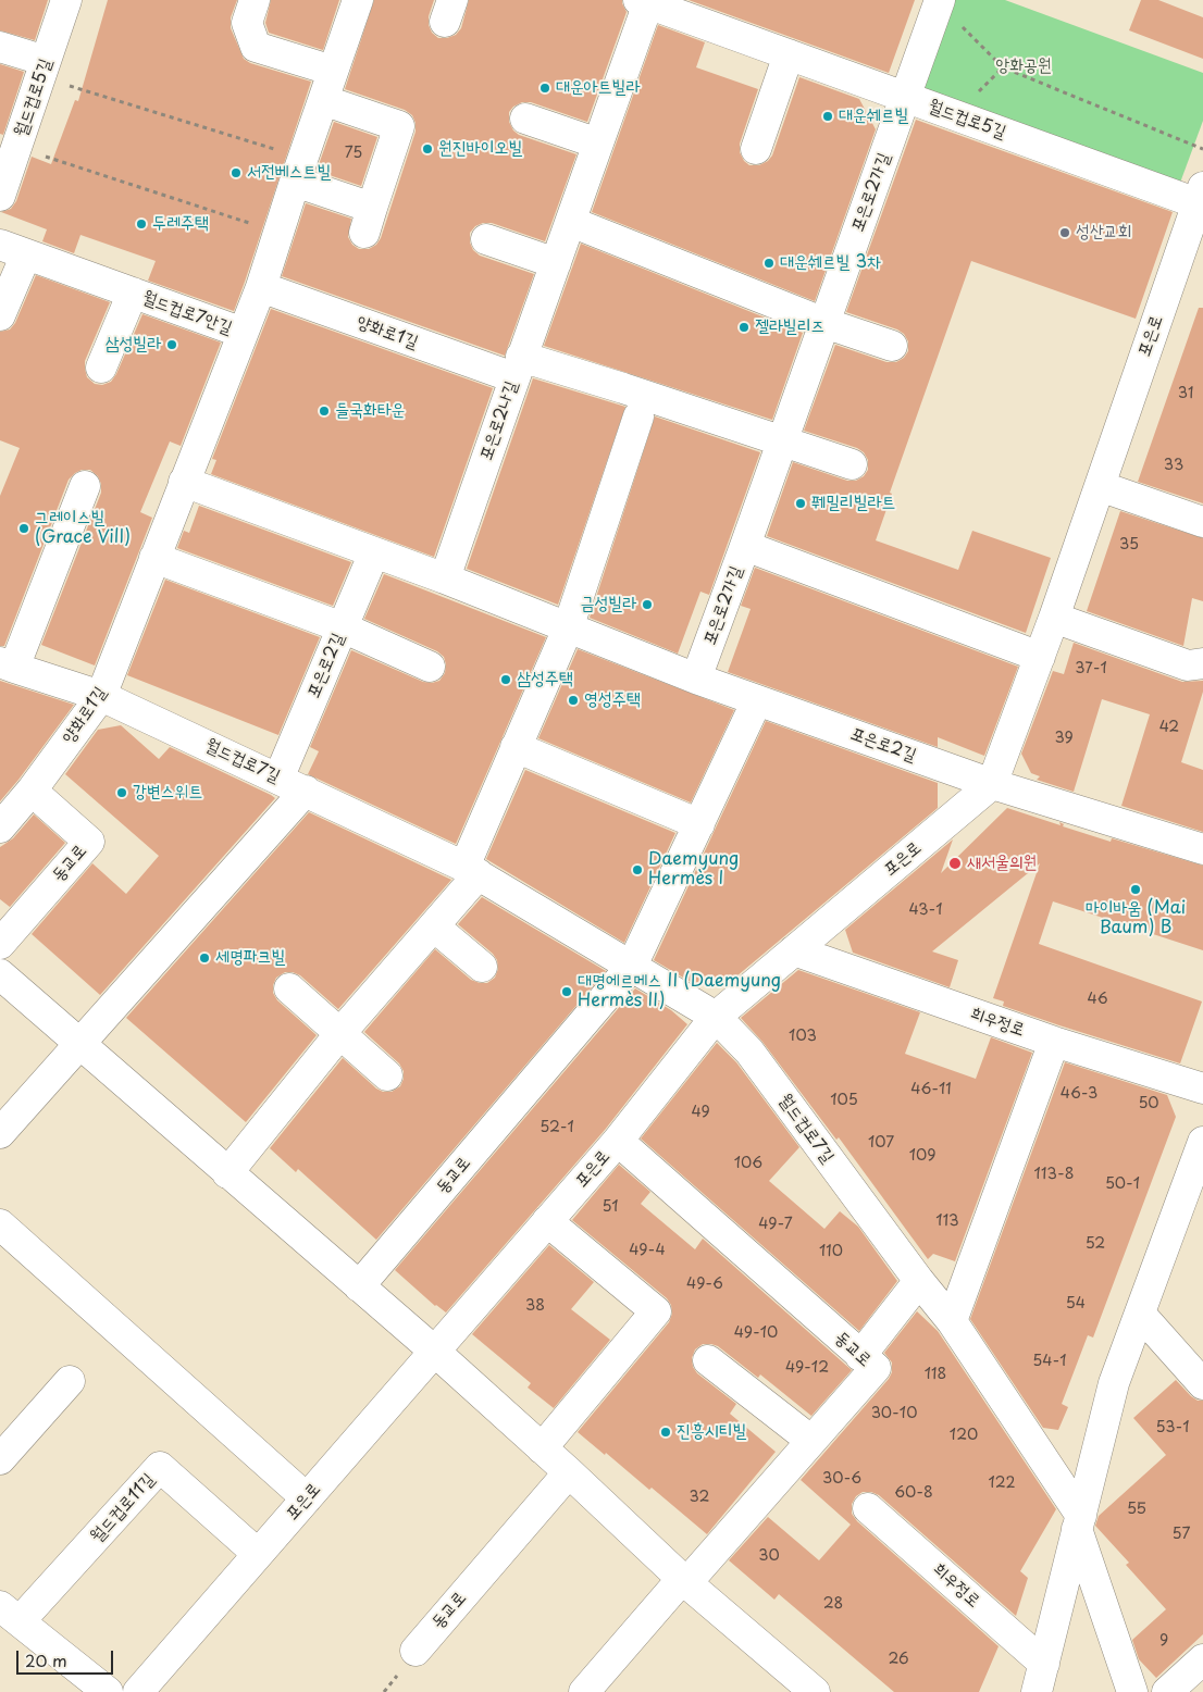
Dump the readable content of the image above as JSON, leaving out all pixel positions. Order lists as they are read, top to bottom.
{
  "streets": {
    "street": [
      "월드컵로5길",
      "포은로2가길",
      "월드컵로7안길",
      "양화로1길",
      "포은로",
      "포은로2나길",
      "포은로2길",
      "월드컵로7길",
      "동교로",
      "희우정로",
      "월드컵로11길"
    ]
  },
  "crossings": [
    ["월드컵로5길", "포은로2가길"],
    ["월드컵로5길", "포은로"],
    ["월드컵로5길", "포은로2나길"],
    ["포은로2가길", "양화로1길"],
    ["포은로2가길", "포은로2길"],
    ["월드컵로7안길", "양화로1길"],
    ["양화로1길", "포은로2나길"],
    ["양화로1길", "포은로2길"],
    ["양화로1길", "월드컵로7길"],
    ["양화로1길", "동교로"],
    ["포은로", "포은로2길"],
    ["포은로", "월드컵로7길"],
    ["포은로", "동교로"],
    ["포은로", "희우정로"],
    ["포은로", "월드컵로11길"],
    ["포은로2나길", "포은로2길"],
    ["포은로2길", "월드컵로7길"],
    ["월드컵로7길", "동교로"]
  ],
  "parks": ["앙화공원"],
  "places": [
    "대운아트빌라",
    "대운쉐르빌",
    "원진바이오빌",
    "서전베스트빌",
    "두레주택",
    "성산교회",
    "대운쉐르빌 3차",
    "젤라빌리즈",
    "삼성빌라",
    "들국화타운",
    "풰밀리빌라트",
    "그레이스빌 (Grace Vill)",
    "금성빌라",
    "삼성주택",
    "영성주택",
    "강변스위트",
    "새서울의원",
    "Daemyung Hermès I",
    "마이바움 (Mai Baum) B",
    "세명파크빌",
    "대명에르메스 II (Daemyung Hermès II)",
    "진흥시티빌"
  ],
  "house_numbers": [
    "75",
    "31",
    "33",
    "35",
    "37-1",
    "42",
    "39",
    "43-1",
    "46",
    "103",
    "46-11",
    "46-3",
    "105",
    "50",
    "49",
    "52-1",
    "107",
    "109",
    "106",
    "113-8",
    "50-1",
    "51",
    "113",
    "49-7",
    "52",
    "49-4",
    "110",
    "49-6",
    "54",
    "38",
    "49-10",
    "54-1",
    "49-12",
    "118",
    "30-10",
    "53-1",
    "120",
    "30-6",
    "122",
    "60-8",
    "32",
    "55",
    "57",
    "30",
    "28",
    "9",
    "26"
  ],
  "scale_bar": "20 m"
}
